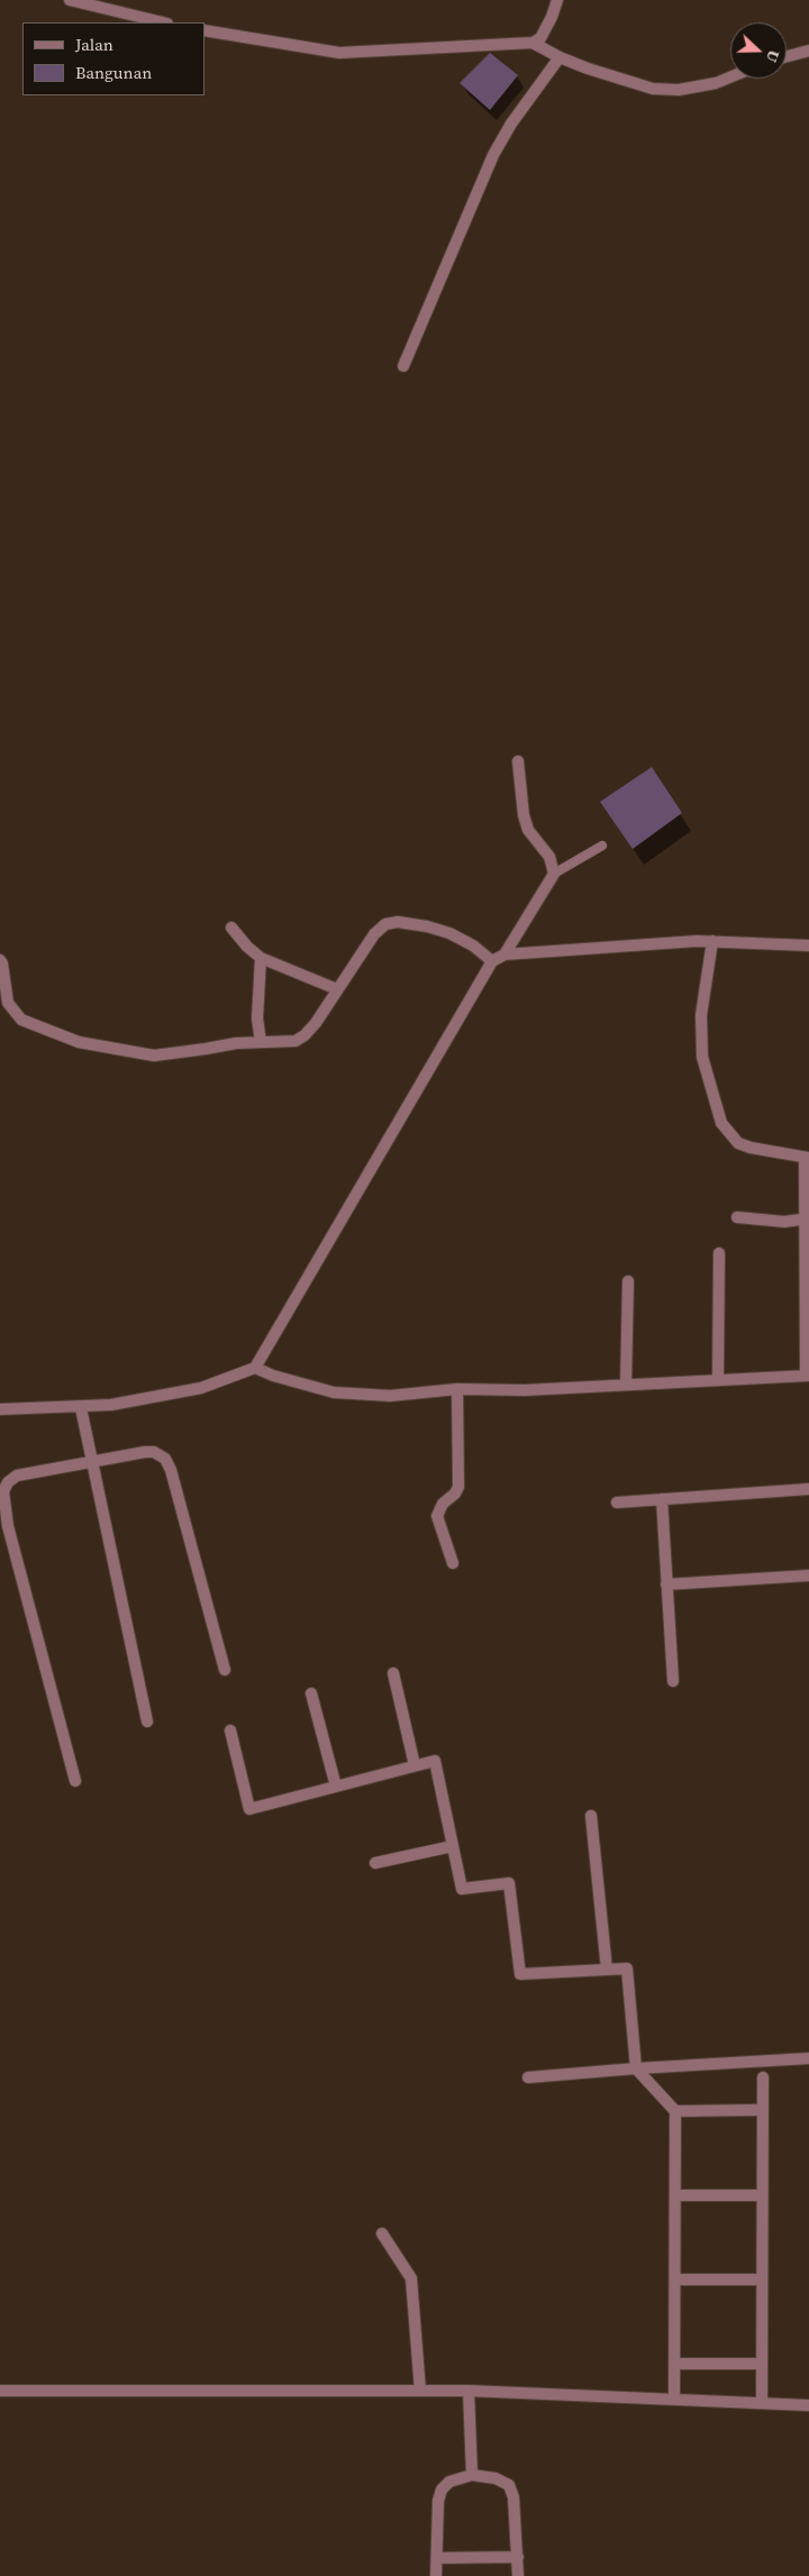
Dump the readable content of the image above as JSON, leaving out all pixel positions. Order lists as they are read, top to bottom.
{
  "legend": ["Jalan", "Bangunan"],
  "north": "right"
}
